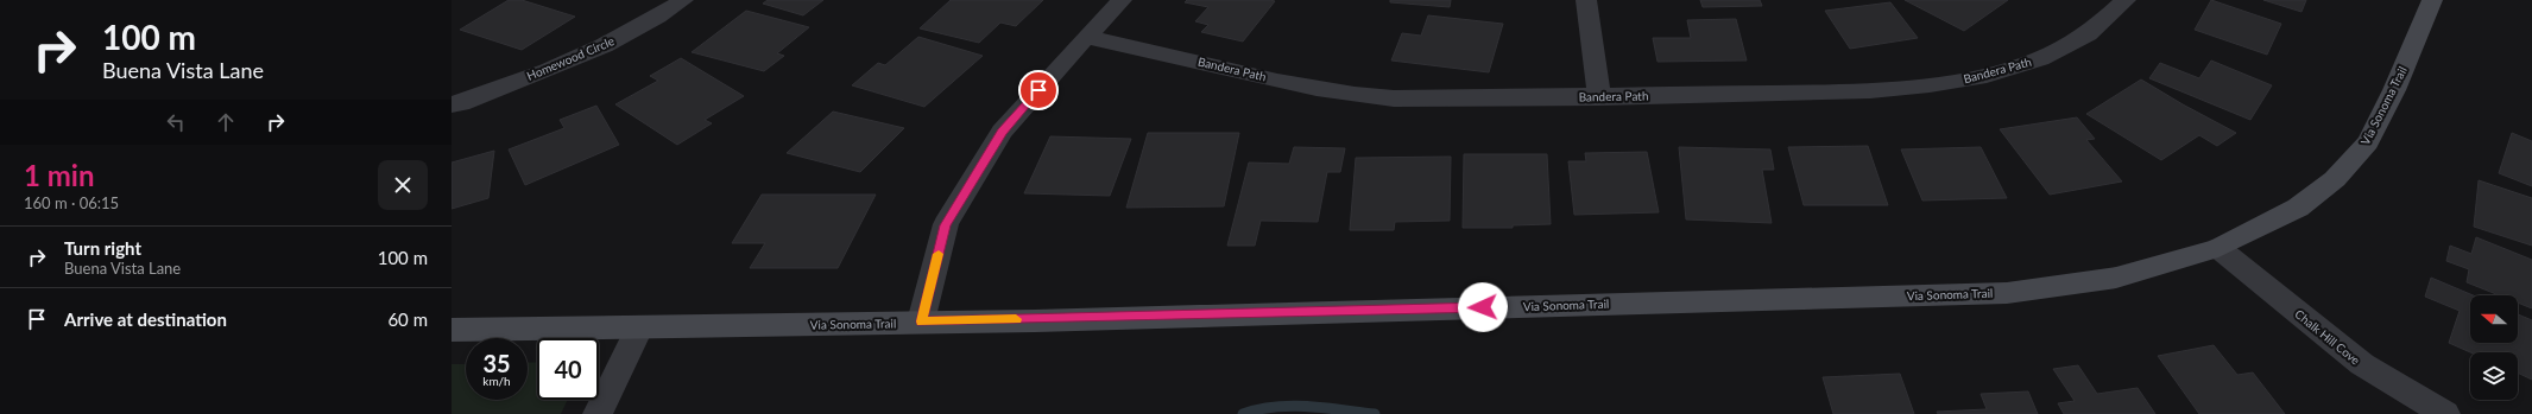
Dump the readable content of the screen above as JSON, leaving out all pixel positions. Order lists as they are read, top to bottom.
{
  "streets": {
    "street": [
      "Homewood Circle",
      "Bandera Path",
      "Via Sonoma Trail",
      "Chalk Hill Cove"
    ]
  },
  "crossings": [
    ["Via Sonoma Trail", "Chalk Hill Cove"]
  ],
  "north": "left",
  "page": {
    "turn": ["100 m", "Buena Vista Lane"],
    "heading": ["1 min", "160 m · 06:15"],
    "list": [
      {
        "name": "Turn right",
        "note": "Buena Vista Lane",
        "value": "100 m"
      },
      {
        "name": "Arrive at destination",
        "value": "60 m"
      }
    ],
    "speed": "35 km/h",
    "limit": "40"
  }
}
